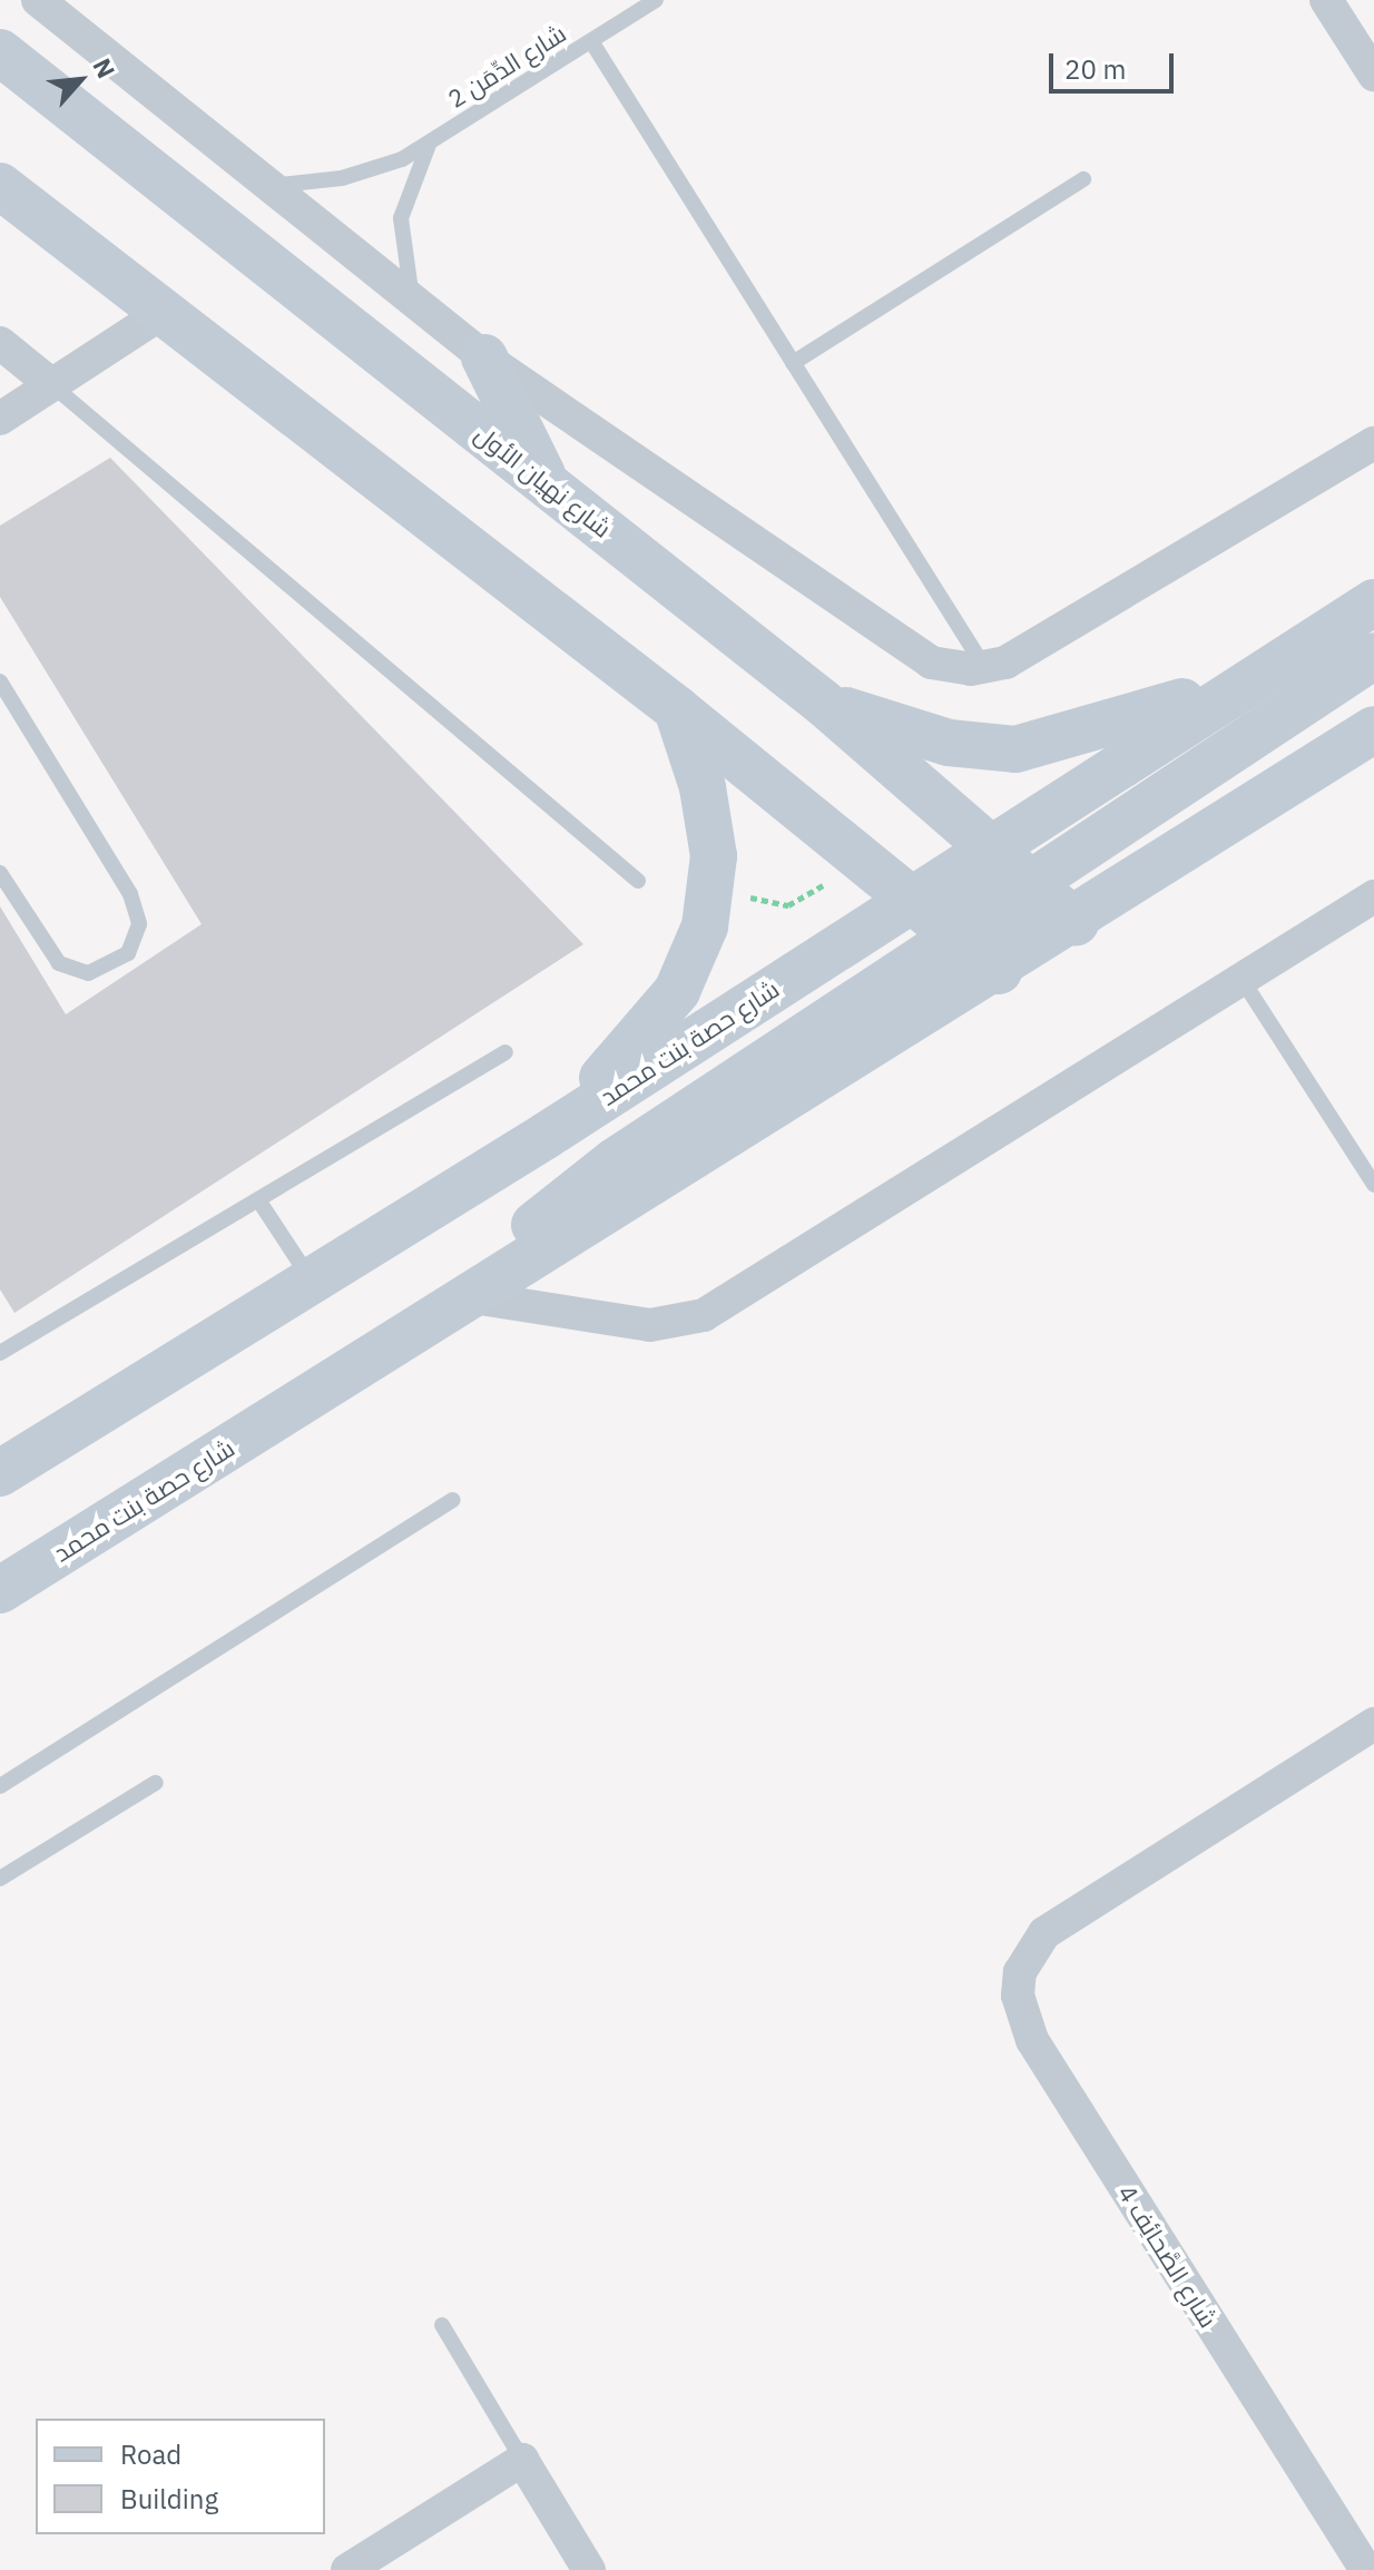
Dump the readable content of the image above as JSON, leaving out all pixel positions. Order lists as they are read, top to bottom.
{
  "streets": {
    "main road": ["شارع نهيان الأول", "شارع حصة بنت محمد"],
    "street": ["شارع الصَّحائِف 4"],
    "lane": ["شارع الدِّمَن 2"]
  },
  "crossings": [
    ["شارع نهيان الأول", "شارع حصة بنت محمد"]
  ],
  "legend": ["Road", "Building"],
  "scale_bar": "20 m",
  "north": "top right"
}
